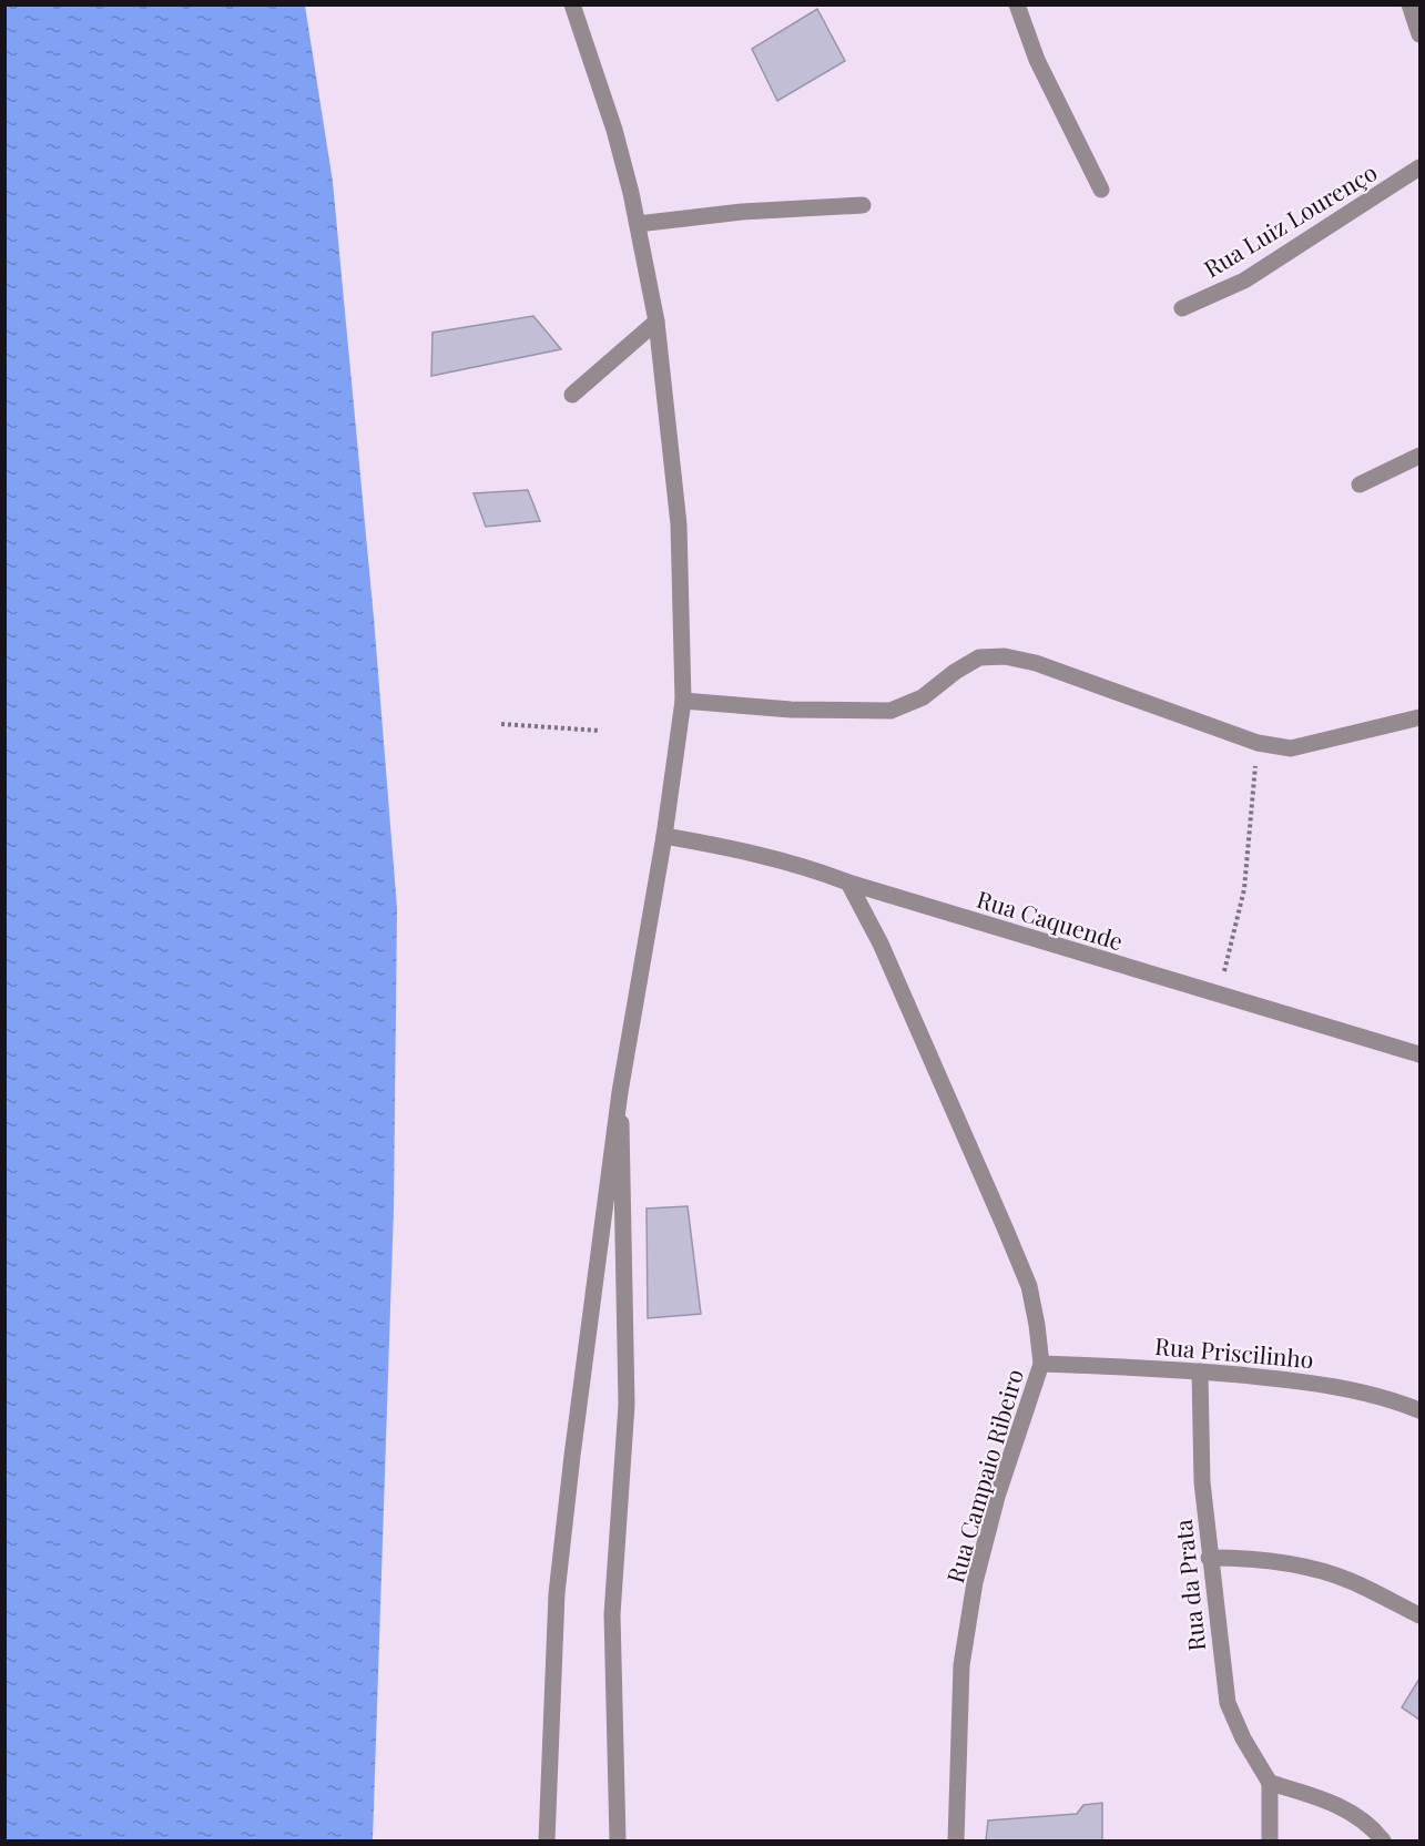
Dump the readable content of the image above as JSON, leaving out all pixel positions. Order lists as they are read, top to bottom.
{
  "streets": {
    "street": [
      "Rua Luiz Lourenço",
      "Rua Caquende",
      "Rua Priscilinho",
      "Rua Campaio Ribeiro",
      "Rua da Prata"
    ]
  },
  "crossings": [
    ["Rua Caquende", "Rua Campaio Ribeiro"],
    ["Rua Priscilinho", "Rua Campaio Ribeiro"],
    ["Rua Priscilinho", "Rua da Prata"]
  ]
}
